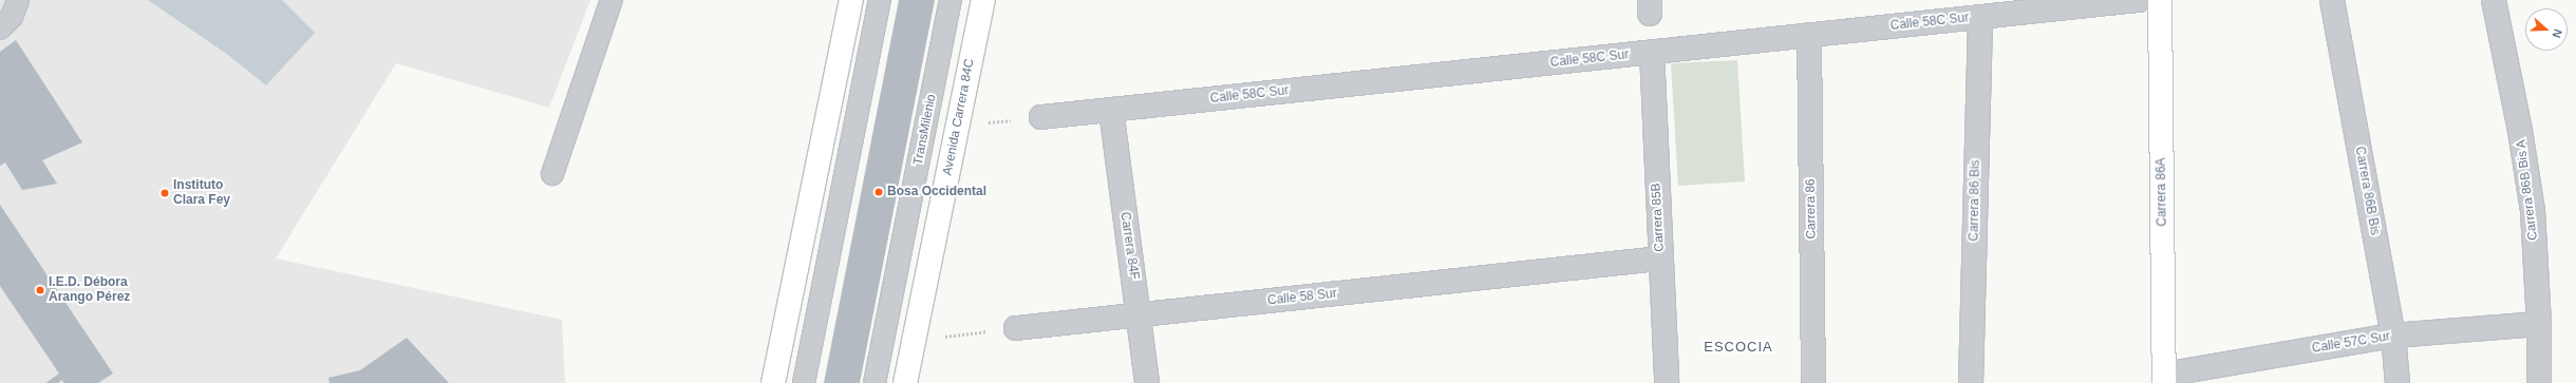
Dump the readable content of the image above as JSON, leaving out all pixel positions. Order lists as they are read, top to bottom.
{
  "streets": {
    "main road": ["Avenida Carrera 84C", "Carrera 86A"],
    "street": [
      "Calle 58C Sur",
      "Carrera 86B Bis A",
      "Carrera 86B Bis",
      "Carrera 86 Bis",
      "Carrera 86",
      "Carrera 85B",
      "Carrera 84F",
      "Calle 58 Sur",
      "Calle 57C Sur"
    ],
    "lane": ["TransMilenio"]
  },
  "crossings": [
    ["Calle 58C Sur", "Carrera 86 Bis"],
    ["Calle 58C Sur", "Carrera 86"],
    ["Calle 58C Sur", "Carrera 85B"],
    ["Calle 58C Sur", "Carrera 84F"],
    ["Carrera 86B Bis A", "Calle 57C Sur"],
    ["Carrera 86B Bis", "Calle 57C Sur"],
    ["Carrera 86A", "Calle 57C Sur"],
    ["Carrera 85B", "Calle 58 Sur"],
    ["Carrera 84F", "Calle 58 Sur"]
  ],
  "districts": ["ESCOCIA"],
  "places": ["Bosa Occidental", "Instituto Clara Fey", "I.E.D. Débora Arango Pérez"],
  "north": "right"
}
